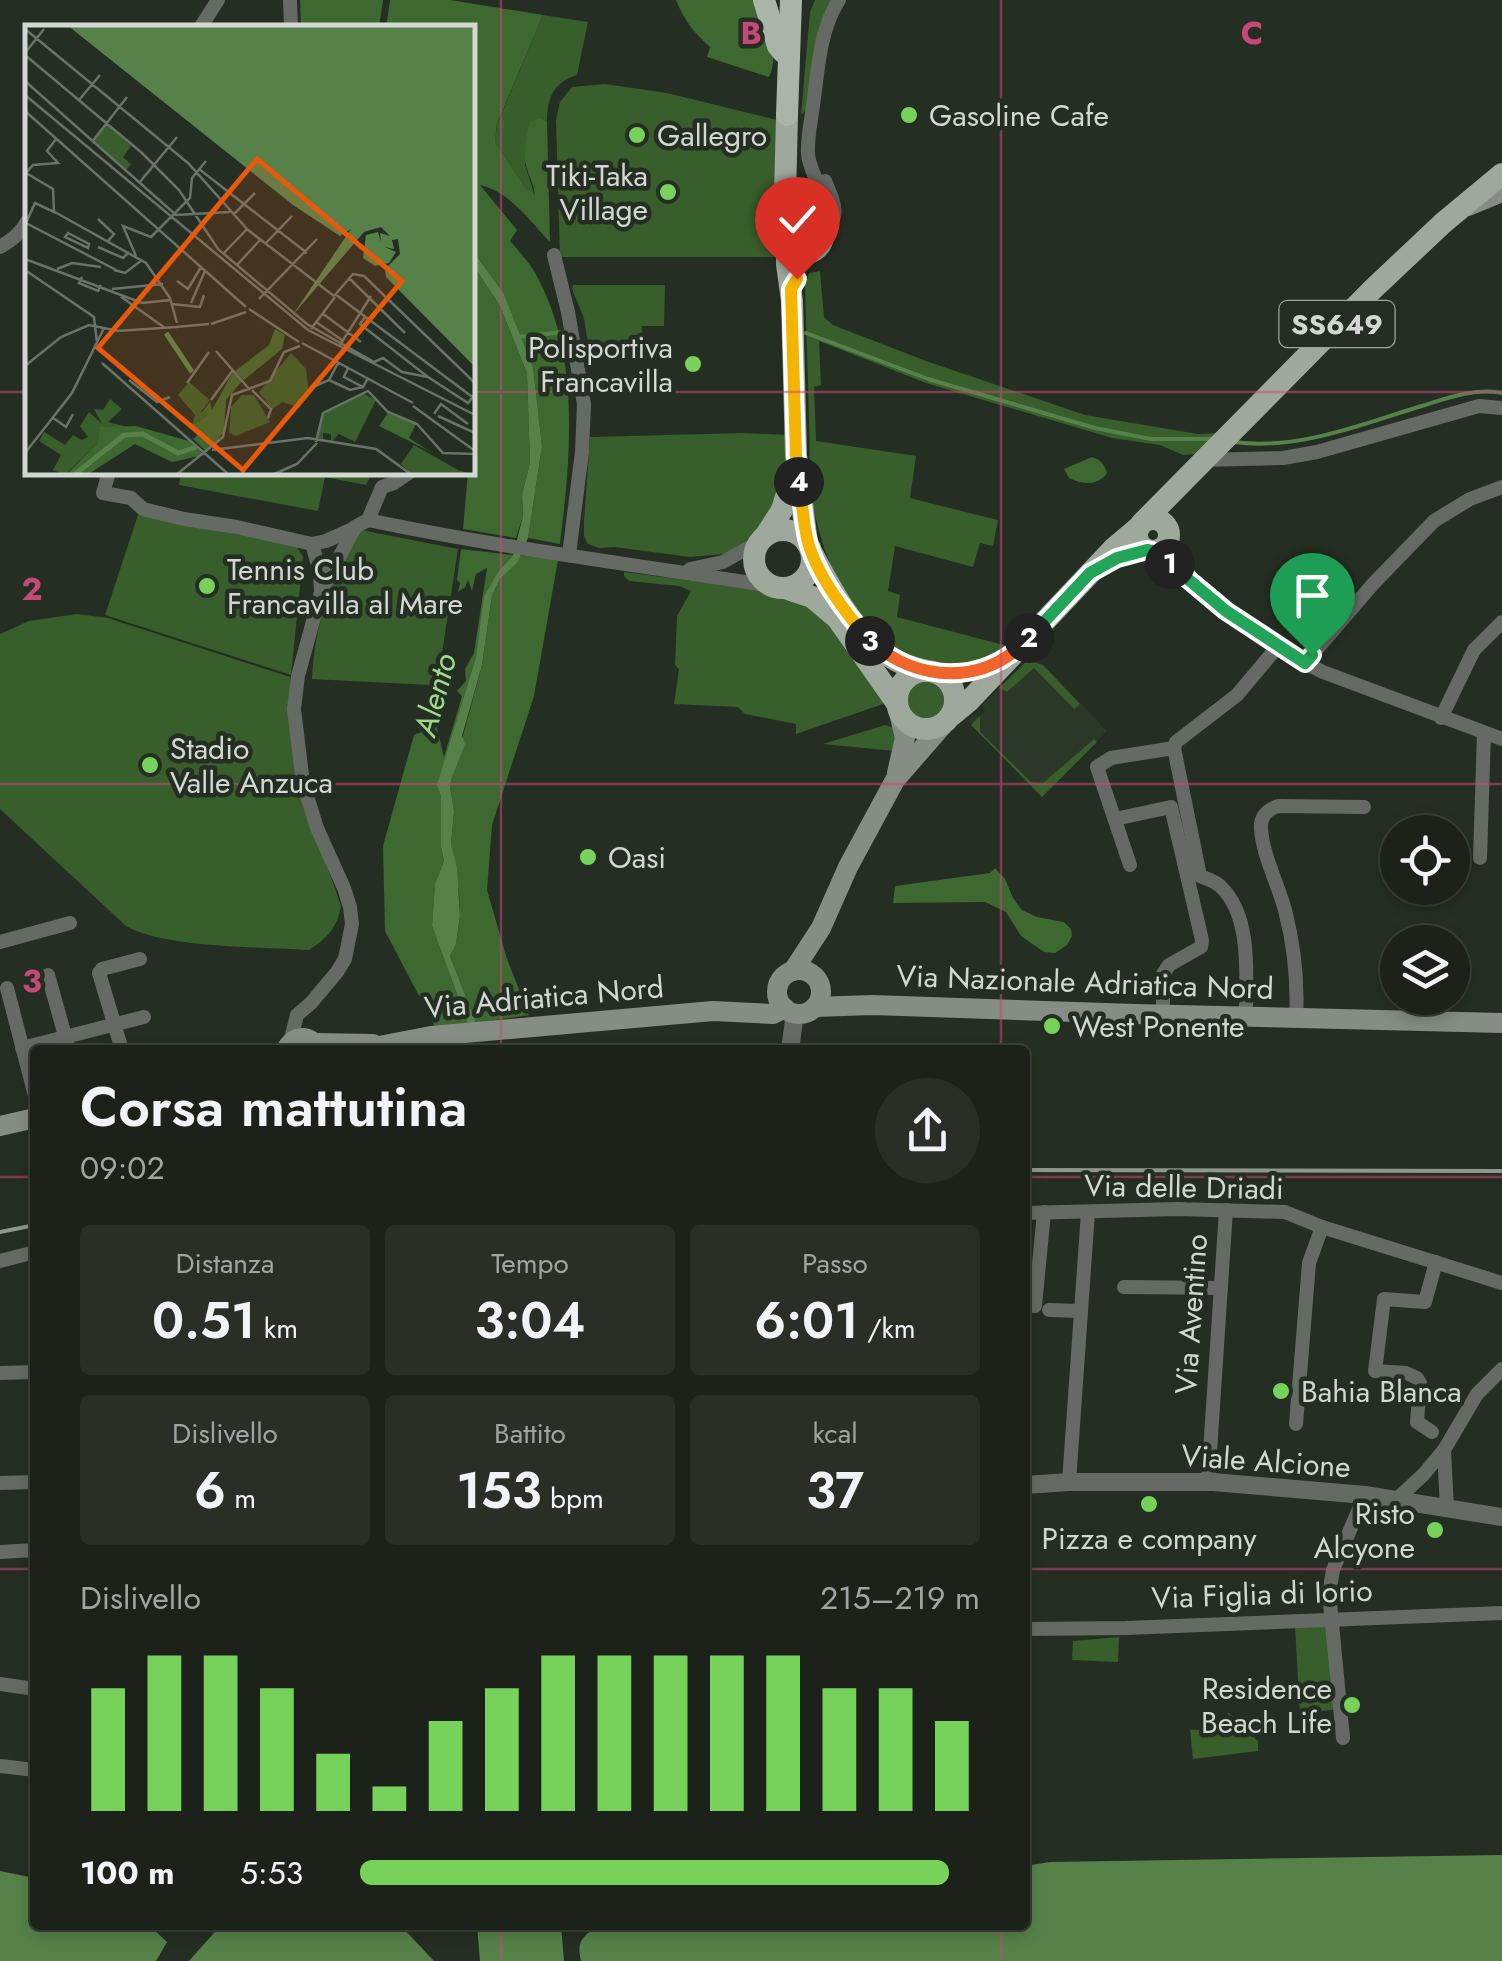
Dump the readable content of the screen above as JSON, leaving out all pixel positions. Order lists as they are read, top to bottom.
{
  "streets": {
    "main road": ["SS649", "Via Nazionale Adriatica Nord", "Via Adriatica Nord"],
    "street": [
      "Via delle Driadi",
      "Via Aventino",
      "Viale Alcione",
      "Via Figlia di Iorio"
    ]
  },
  "crossings": [
    ["SS649", "Via Nazionale Adriatica Nord"],
    ["SS649", "Via Adriatica Nord"],
    ["Via Nazionale Adriatica Nord", "Via Adriatica Nord"],
    ["Via delle Driadi", "Via Aventino"],
    ["Via Aventino", "Viale Alcione"]
  ],
  "water": ["Alento"],
  "places": [
    "Gasoline Cafe",
    "Gallegro",
    "Tiki-Taka Village",
    "Polisportiva Francavilla",
    "Tennis Club Francavilla al Mare",
    "Stadio Valle Anzuca",
    "Oasi",
    "West Ponente",
    "Bahia Blanca",
    "Pizza e company",
    "Risto Alcyone",
    "Residence Beach Life"
  ],
  "page": {
    "pins": [
      "4",
      "1",
      "2",
      "3"
    ],
    "heading": ["Corsa mattutina", "09:02"],
    "stats": [
      ["Distanza", "0.51 km"],
      ["Tempo", "3:04"],
      ["Passo", "6:01 /km"],
      ["Dislivello", "6 m"],
      ["Battito", "153 bpm"],
      ["kcal", "37"]
    ],
    "chart": ["Dislivello", "215–219 m"],
    "list": [
      {
        "name": "100 m",
        "note": "5:53"
      }
    ]
  },
  "grid": {
    "columns": ["B", "C"],
    "rows": ["2", "3"]
  }
}
